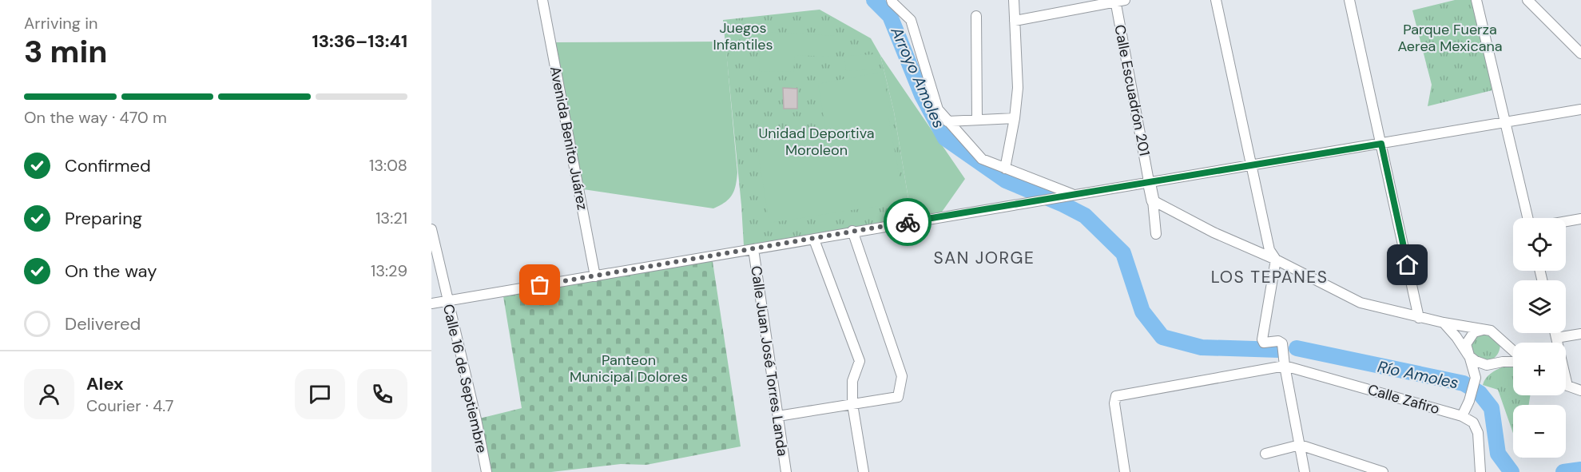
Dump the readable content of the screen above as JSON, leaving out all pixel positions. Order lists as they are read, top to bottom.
{
  "streets": {
    "street": [
      "Calle Escuadrón 201",
      "Avenida Benito Juárez",
      "Calle Juan José Torres Landa",
      "Calle 16 de Septiembre",
      "Calle Zafiro"
    ]
  },
  "districts": ["SAN JORGE", "LOS TEPANES"],
  "water": ["Arroyo Amoles", "Río Amoles"],
  "parks": [
    "Juegos Infantiles",
    "Parque Fuerza Aerea Mexicana",
    "Unidad Deportiva Moroleon",
    "Panteon Municipal Dolores"
  ],
  "page": {
    "heading": ["3 min", "Arriving in", "13:36–13:41"],
    "panel": ["Alex", "Courier · 4.7"],
    "bar": "On the way · 470 m",
    "list": [
      ["Confirmed", "13:08"],
      ["Preparing", "13:21"],
      ["On the way", "13:29"],
      "Delivered"
    ],
    "map_buttons": ["+", "−"]
  }
}
